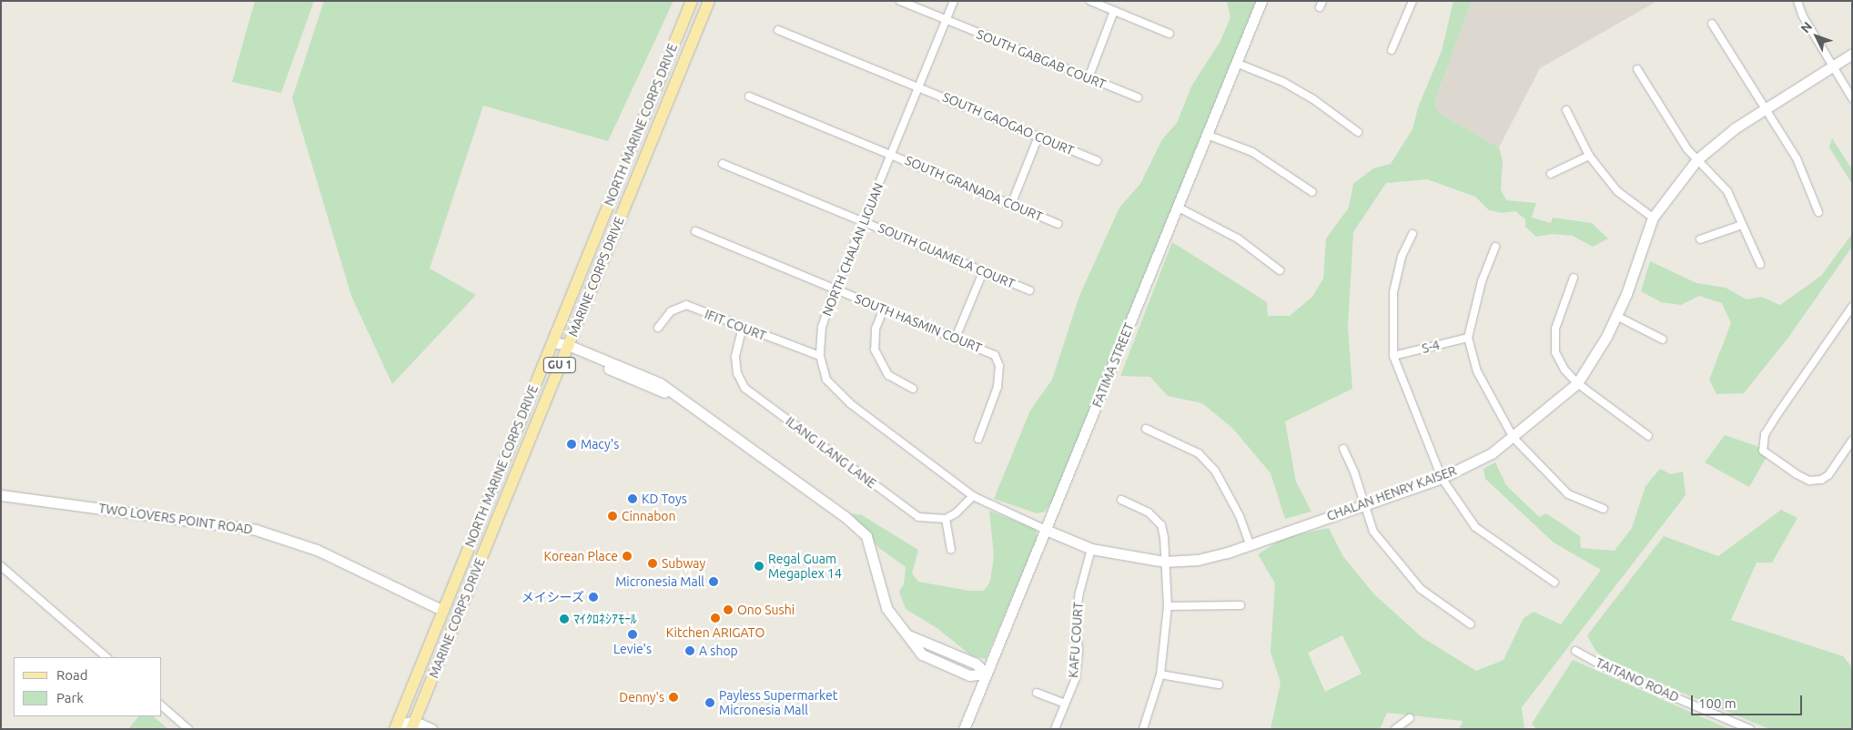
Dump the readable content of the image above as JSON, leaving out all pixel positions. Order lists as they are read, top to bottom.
{
  "streets": {
    "main road": ["NORTH MARINE CORPS DRIVE", "MARINE CORPS DRIVE", "GU 1"],
    "street": [
      "SOUTH GABGAB COURT",
      "SOUTH GAOGAO COURT",
      "SOUTH GRANADA COURT",
      "NORTH CHALAN LIGUAN",
      "SOUTH GUAMELA COURT",
      "SOUTH HASMIN COURT",
      "IFIT COURT",
      "S-4",
      "FATIMA STREET",
      "ILANG ILANG LANE",
      "CHALAN HENRY KAISER",
      "TWO LOVERS POINT ROAD",
      "KAFU COURT",
      "TAITANO ROAD"
    ]
  },
  "crossings": [
    ["SOUTH GABGAB COURT", "NORTH CHALAN LIGUAN"],
    ["SOUTH GAOGAO COURT", "NORTH CHALAN LIGUAN"],
    ["NORTH MARINE CORPS DRIVE", "TWO LOVERS POINT ROAD"],
    ["SOUTH GRANADA COURT", "NORTH CHALAN LIGUAN"],
    ["NORTH CHALAN LIGUAN", "SOUTH GUAMELA COURT"],
    ["NORTH CHALAN LIGUAN", "SOUTH HASMIN COURT"],
    ["NORTH CHALAN LIGUAN", "IFIT COURT"],
    ["NORTH CHALAN LIGUAN", "FATIMA STREET"],
    ["NORTH CHALAN LIGUAN", "CHALAN HENRY KAISER"],
    ["IFIT COURT", "ILANG ILANG LANE"],
    ["FATIMA STREET", "CHALAN HENRY KAISER"],
    ["CHALAN HENRY KAISER", "KAFU COURT"]
  ],
  "places": [
    "Macy's",
    "KD Toys",
    "Cinnabon",
    "Korean Place",
    "Subway",
    "Regal Guam Megaplex 14",
    "Micronesia Mall",
    "メイシーズ",
    "Ono Sushi",
    "Kitchen ARIGATO",
    "ﾏｲｸﾛﾈｼｱﾓｰﾙ",
    "Levie's",
    "A shop",
    "Denny's",
    "Payless Supermarket Micronesia Mall"
  ],
  "legend": ["Road", "Park"],
  "scale_bar": "100 m",
  "north": "top left"
}
